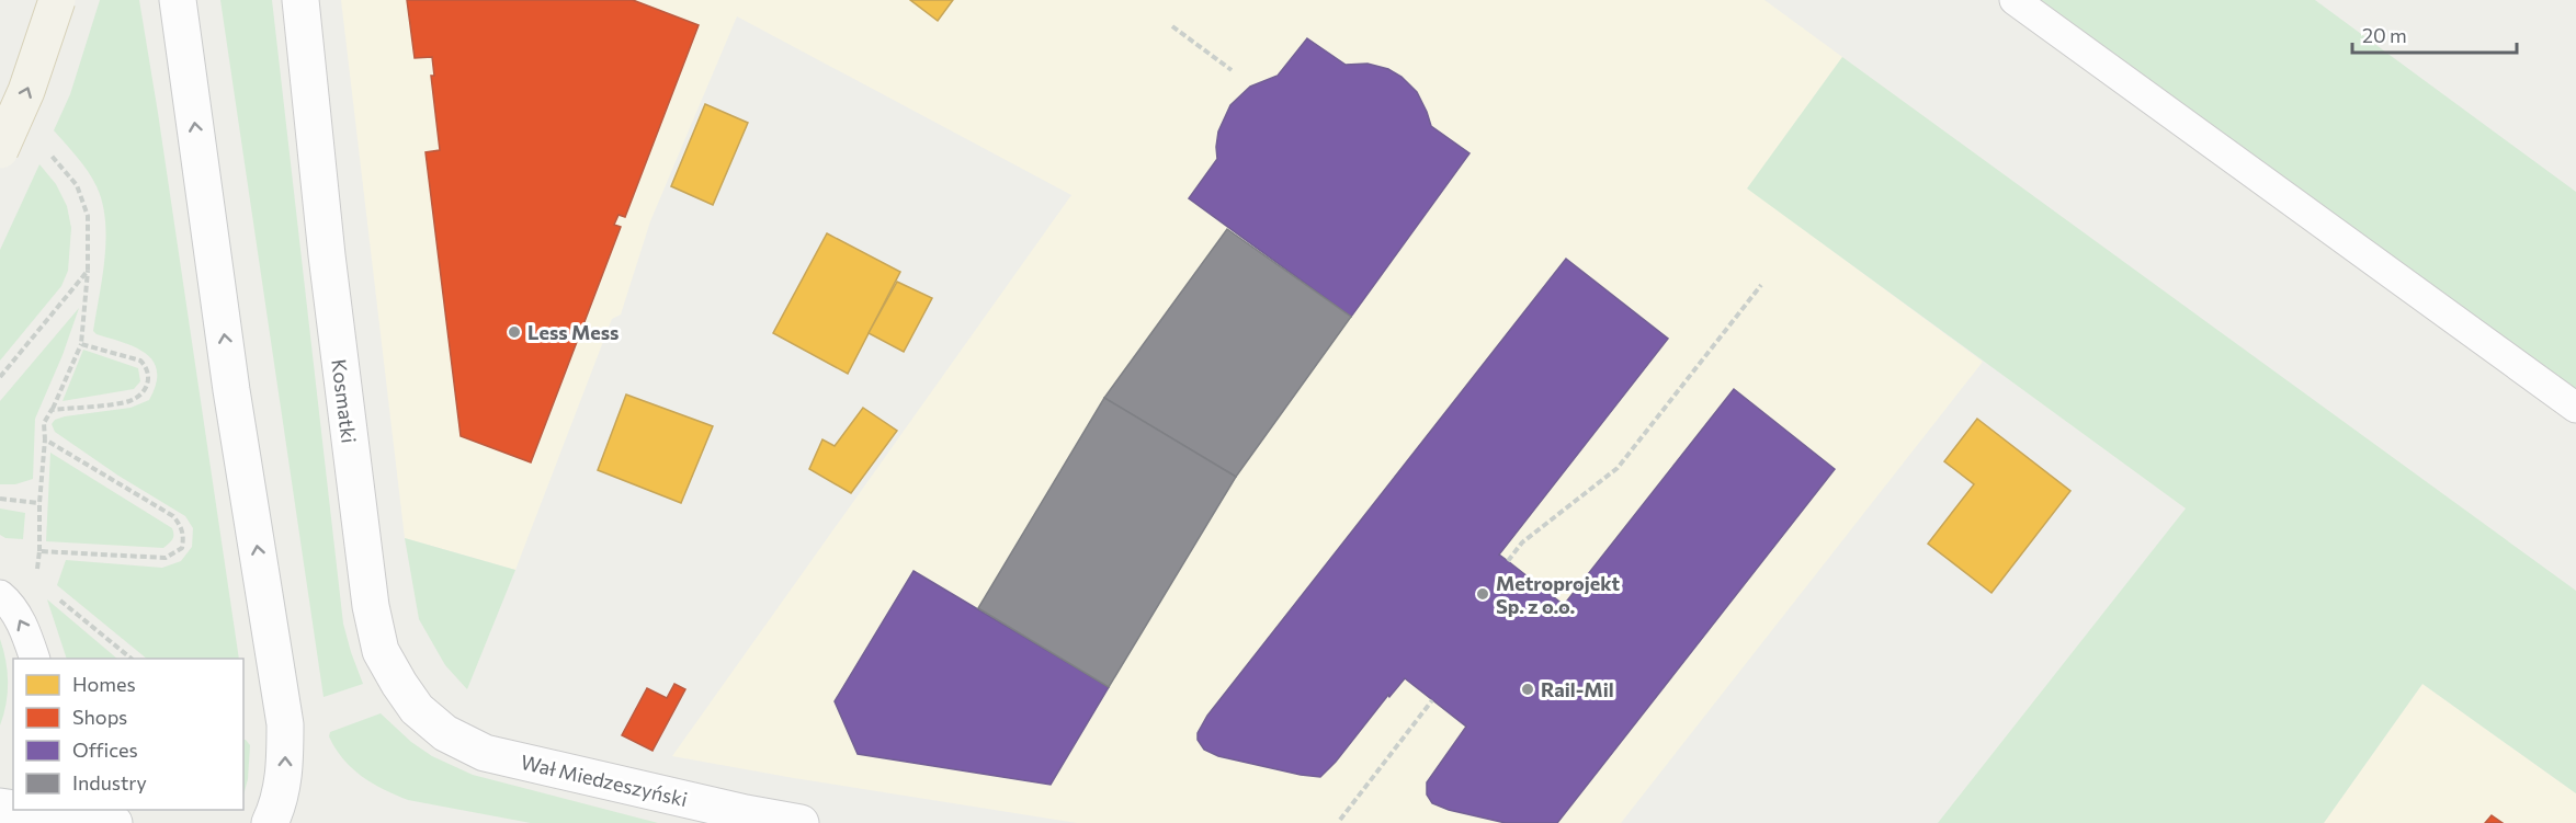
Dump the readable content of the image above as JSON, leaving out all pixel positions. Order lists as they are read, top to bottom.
{
  "streets": {
    "street": ["Kosmatki", "Wał Miedzeszyński"]
  },
  "crossings": [
    ["Kosmatki", "Wał Miedzeszyński"]
  ],
  "places": ["Less Mess", "Metroprojekt Sp. z o.o.", "Rail-Mil"],
  "legend": [
    "Homes",
    "Shops",
    "Offices",
    "Industry"
  ],
  "scale_bar": "20 m"
}
